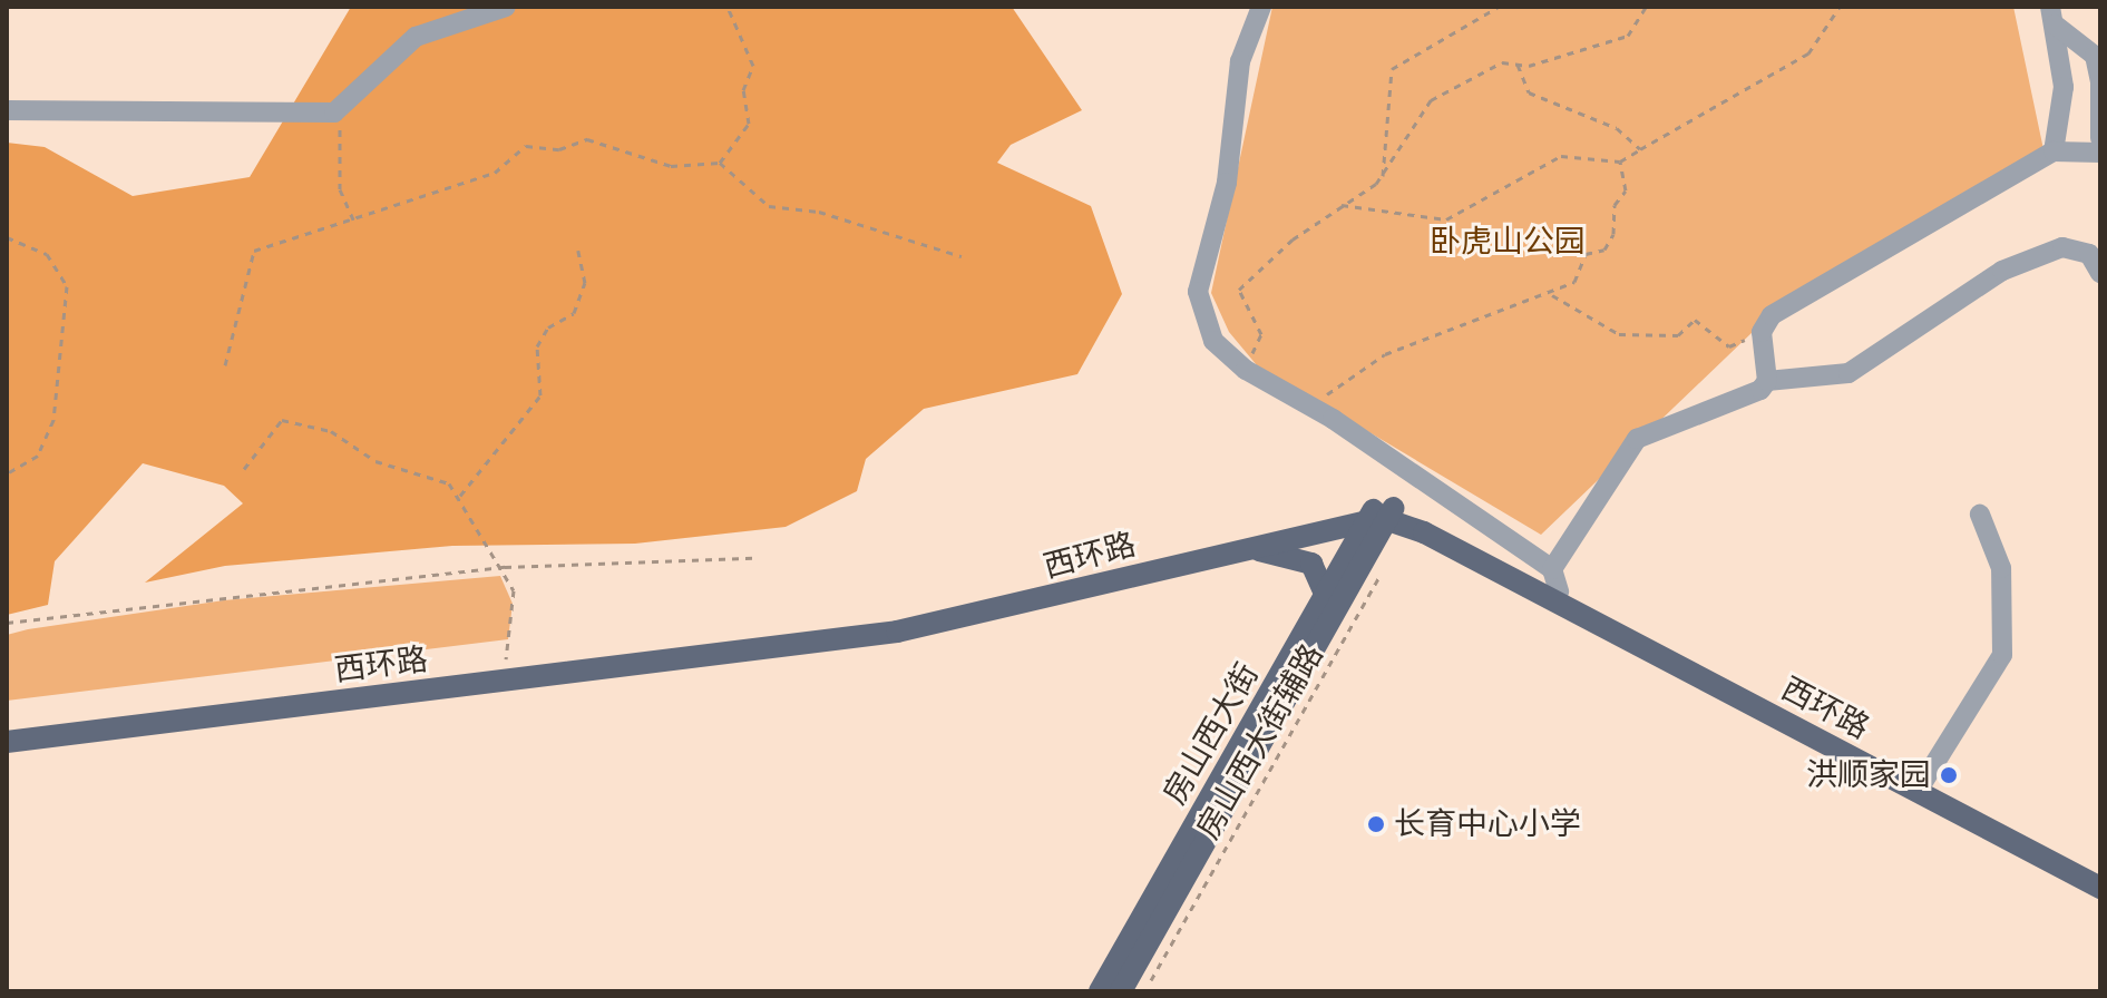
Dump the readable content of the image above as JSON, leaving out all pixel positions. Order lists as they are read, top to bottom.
{
  "streets": {
    "main road": ["西环路", "房山西大街"],
    "path": ["房山西大街辅路"]
  },
  "crossings": [
    ["西环路", "房山西大街"]
  ],
  "parks": ["卧虎山公园"],
  "places": ["洪顺家园", "长育中心小学"]
}
